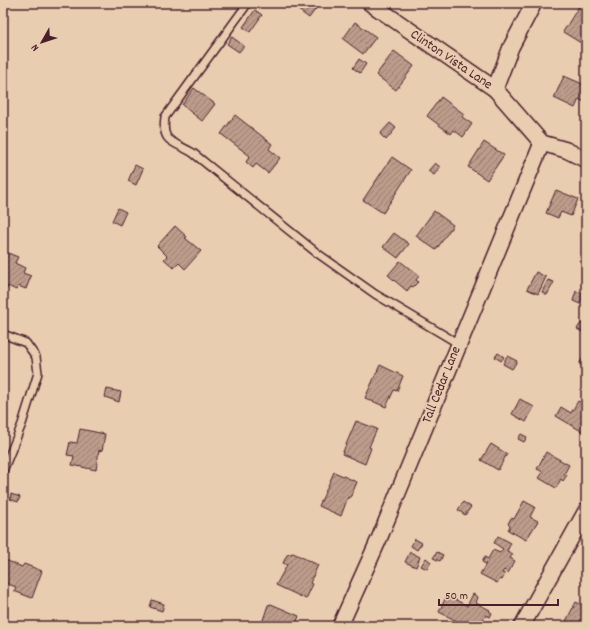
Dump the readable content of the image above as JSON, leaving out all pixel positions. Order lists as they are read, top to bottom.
{
  "streets": {
    "street": ["Clinton Vista Lane", "Tall Cedar Lane"]
  },
  "crossings": [
    ["Clinton Vista Lane", "Tall Cedar Lane"]
  ],
  "scale_bar": "50 m",
  "north": "bottom left"
}
